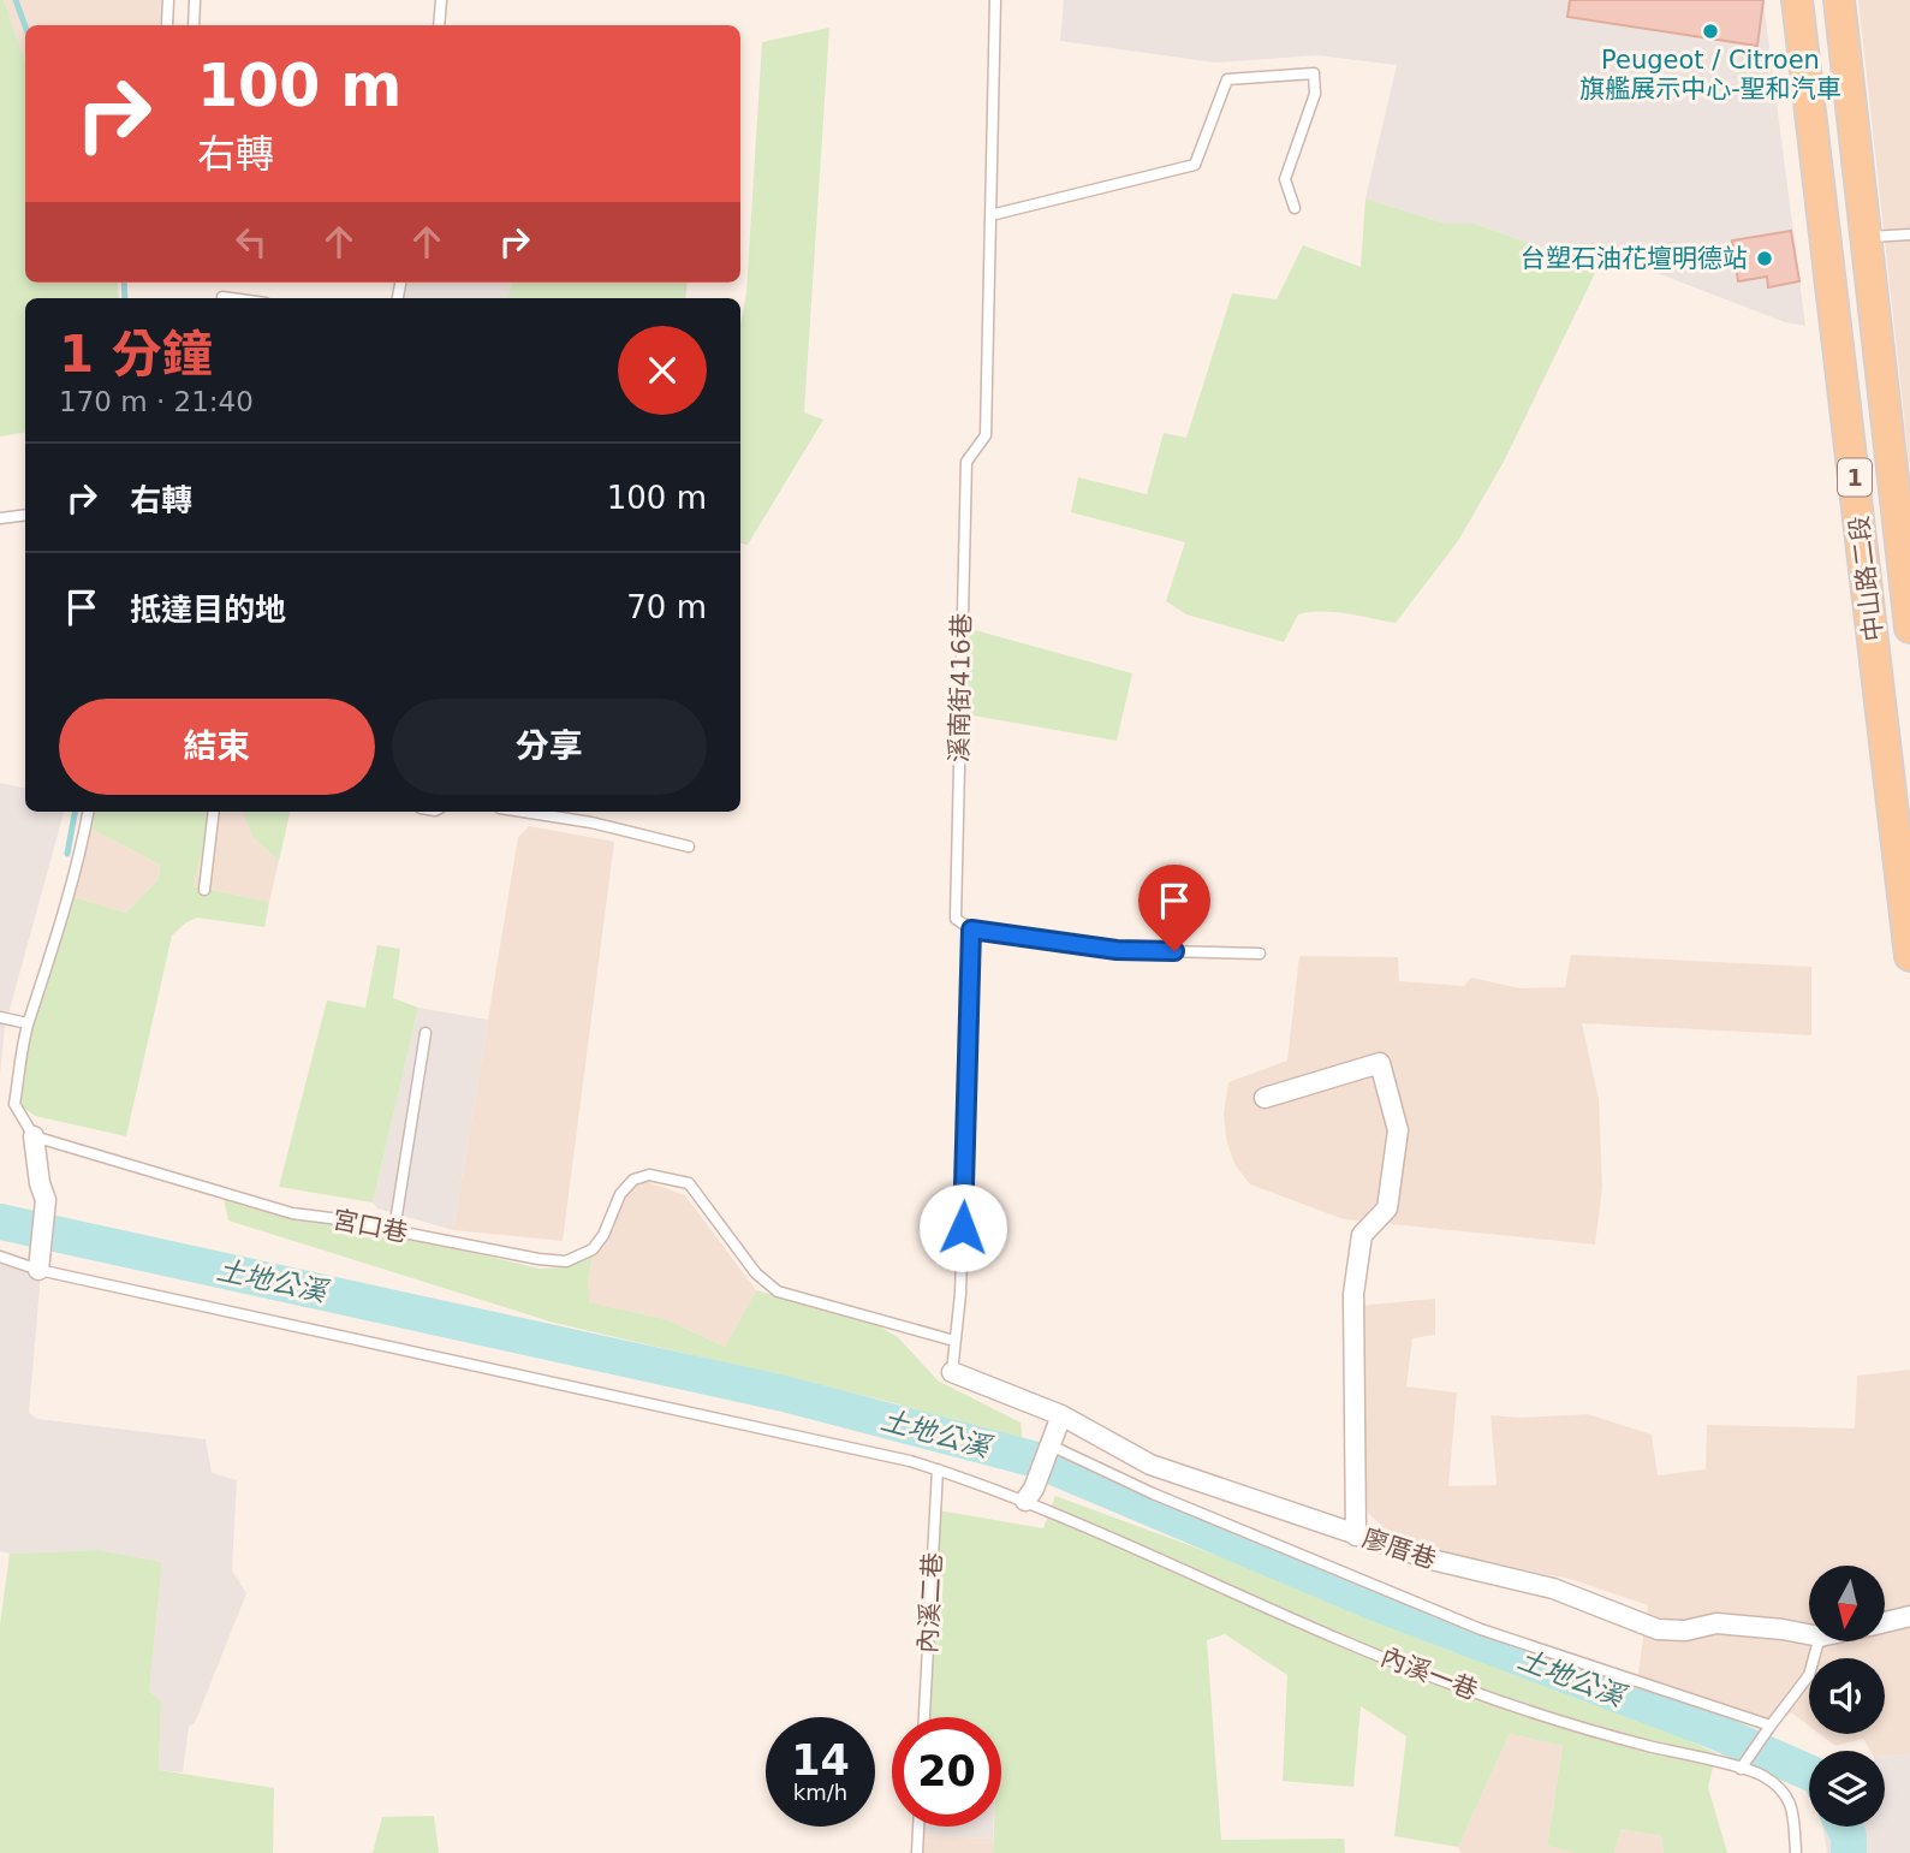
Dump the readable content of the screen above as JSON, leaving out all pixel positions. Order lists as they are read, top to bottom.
{
  "streets": {
    "main road": ["1", "中山路二段"],
    "street": ["廖厝巷"],
    "lane": [
      "溪南街416巷",
      "宮口巷",
      "內溪二巷",
      "內溪一巷"
    ]
  },
  "crossings": [
    ["溪南街416巷", "宮口巷"],
    ["溪南街416巷", "廖厝巷"],
    ["內溪二巷", "內溪一巷"]
  ],
  "water": ["土地公溪"],
  "places": ["Peugeot / Citroen 旗艦展示中心-聖和汽車", "台塑石油花壇明德站"],
  "north": "bottom",
  "page": {
    "turn": ["100 m", "右轉"],
    "heading": ["1 分鐘", "170 m · 21:40"],
    "list": [
      {
        "name": "右轉",
        "value": "100 m"
      },
      {
        "name": "抵達目的地",
        "value": "70 m"
      }
    ],
    "buttons": ["結束", "分享"],
    "speed": "14 km/h",
    "limit": "20"
  }
}
